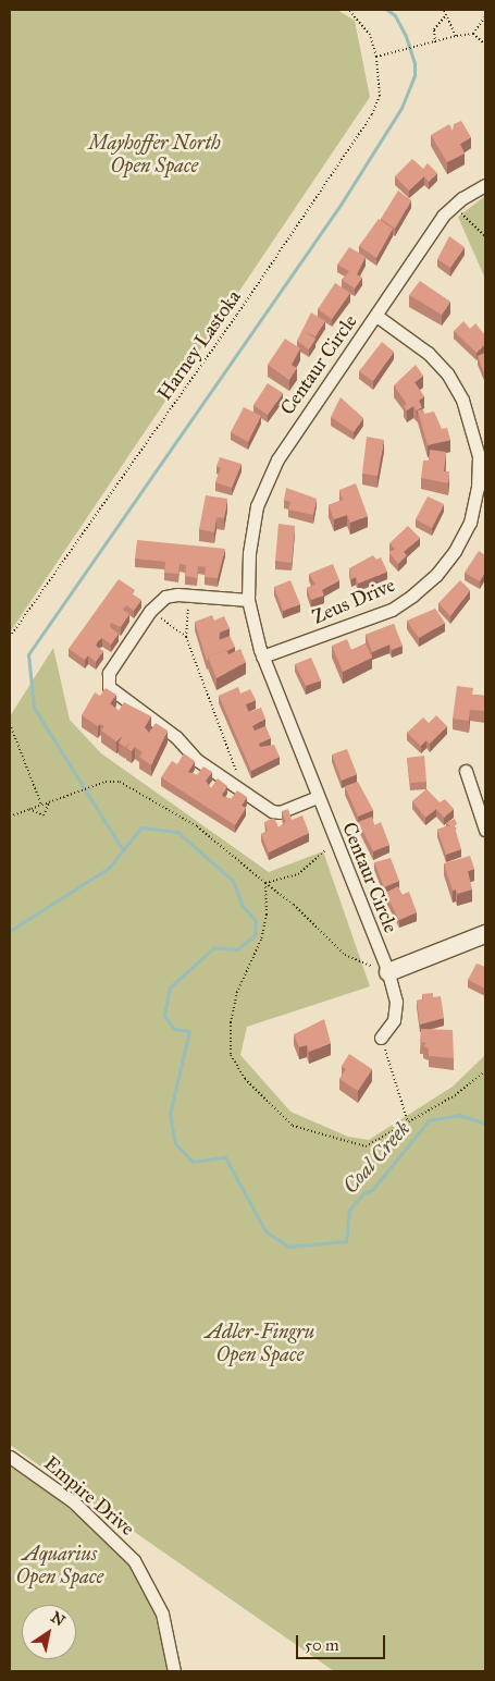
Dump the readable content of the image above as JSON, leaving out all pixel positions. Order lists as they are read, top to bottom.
{
  "streets": {
    "street": ["Centaur Circle", "Zeus Drive", "Empire Drive"],
    "path": ["Harney Lastoka"]
  },
  "crossings": [
    ["Centaur Circle", "Zeus Drive"]
  ],
  "water": ["Coal Creek"],
  "parks": ["Mayhoffer North Open Space", "Adler-Fingru Open Space", "Aquarius Open Space"],
  "scale_bar": "50 m",
  "north": "top right"
}
